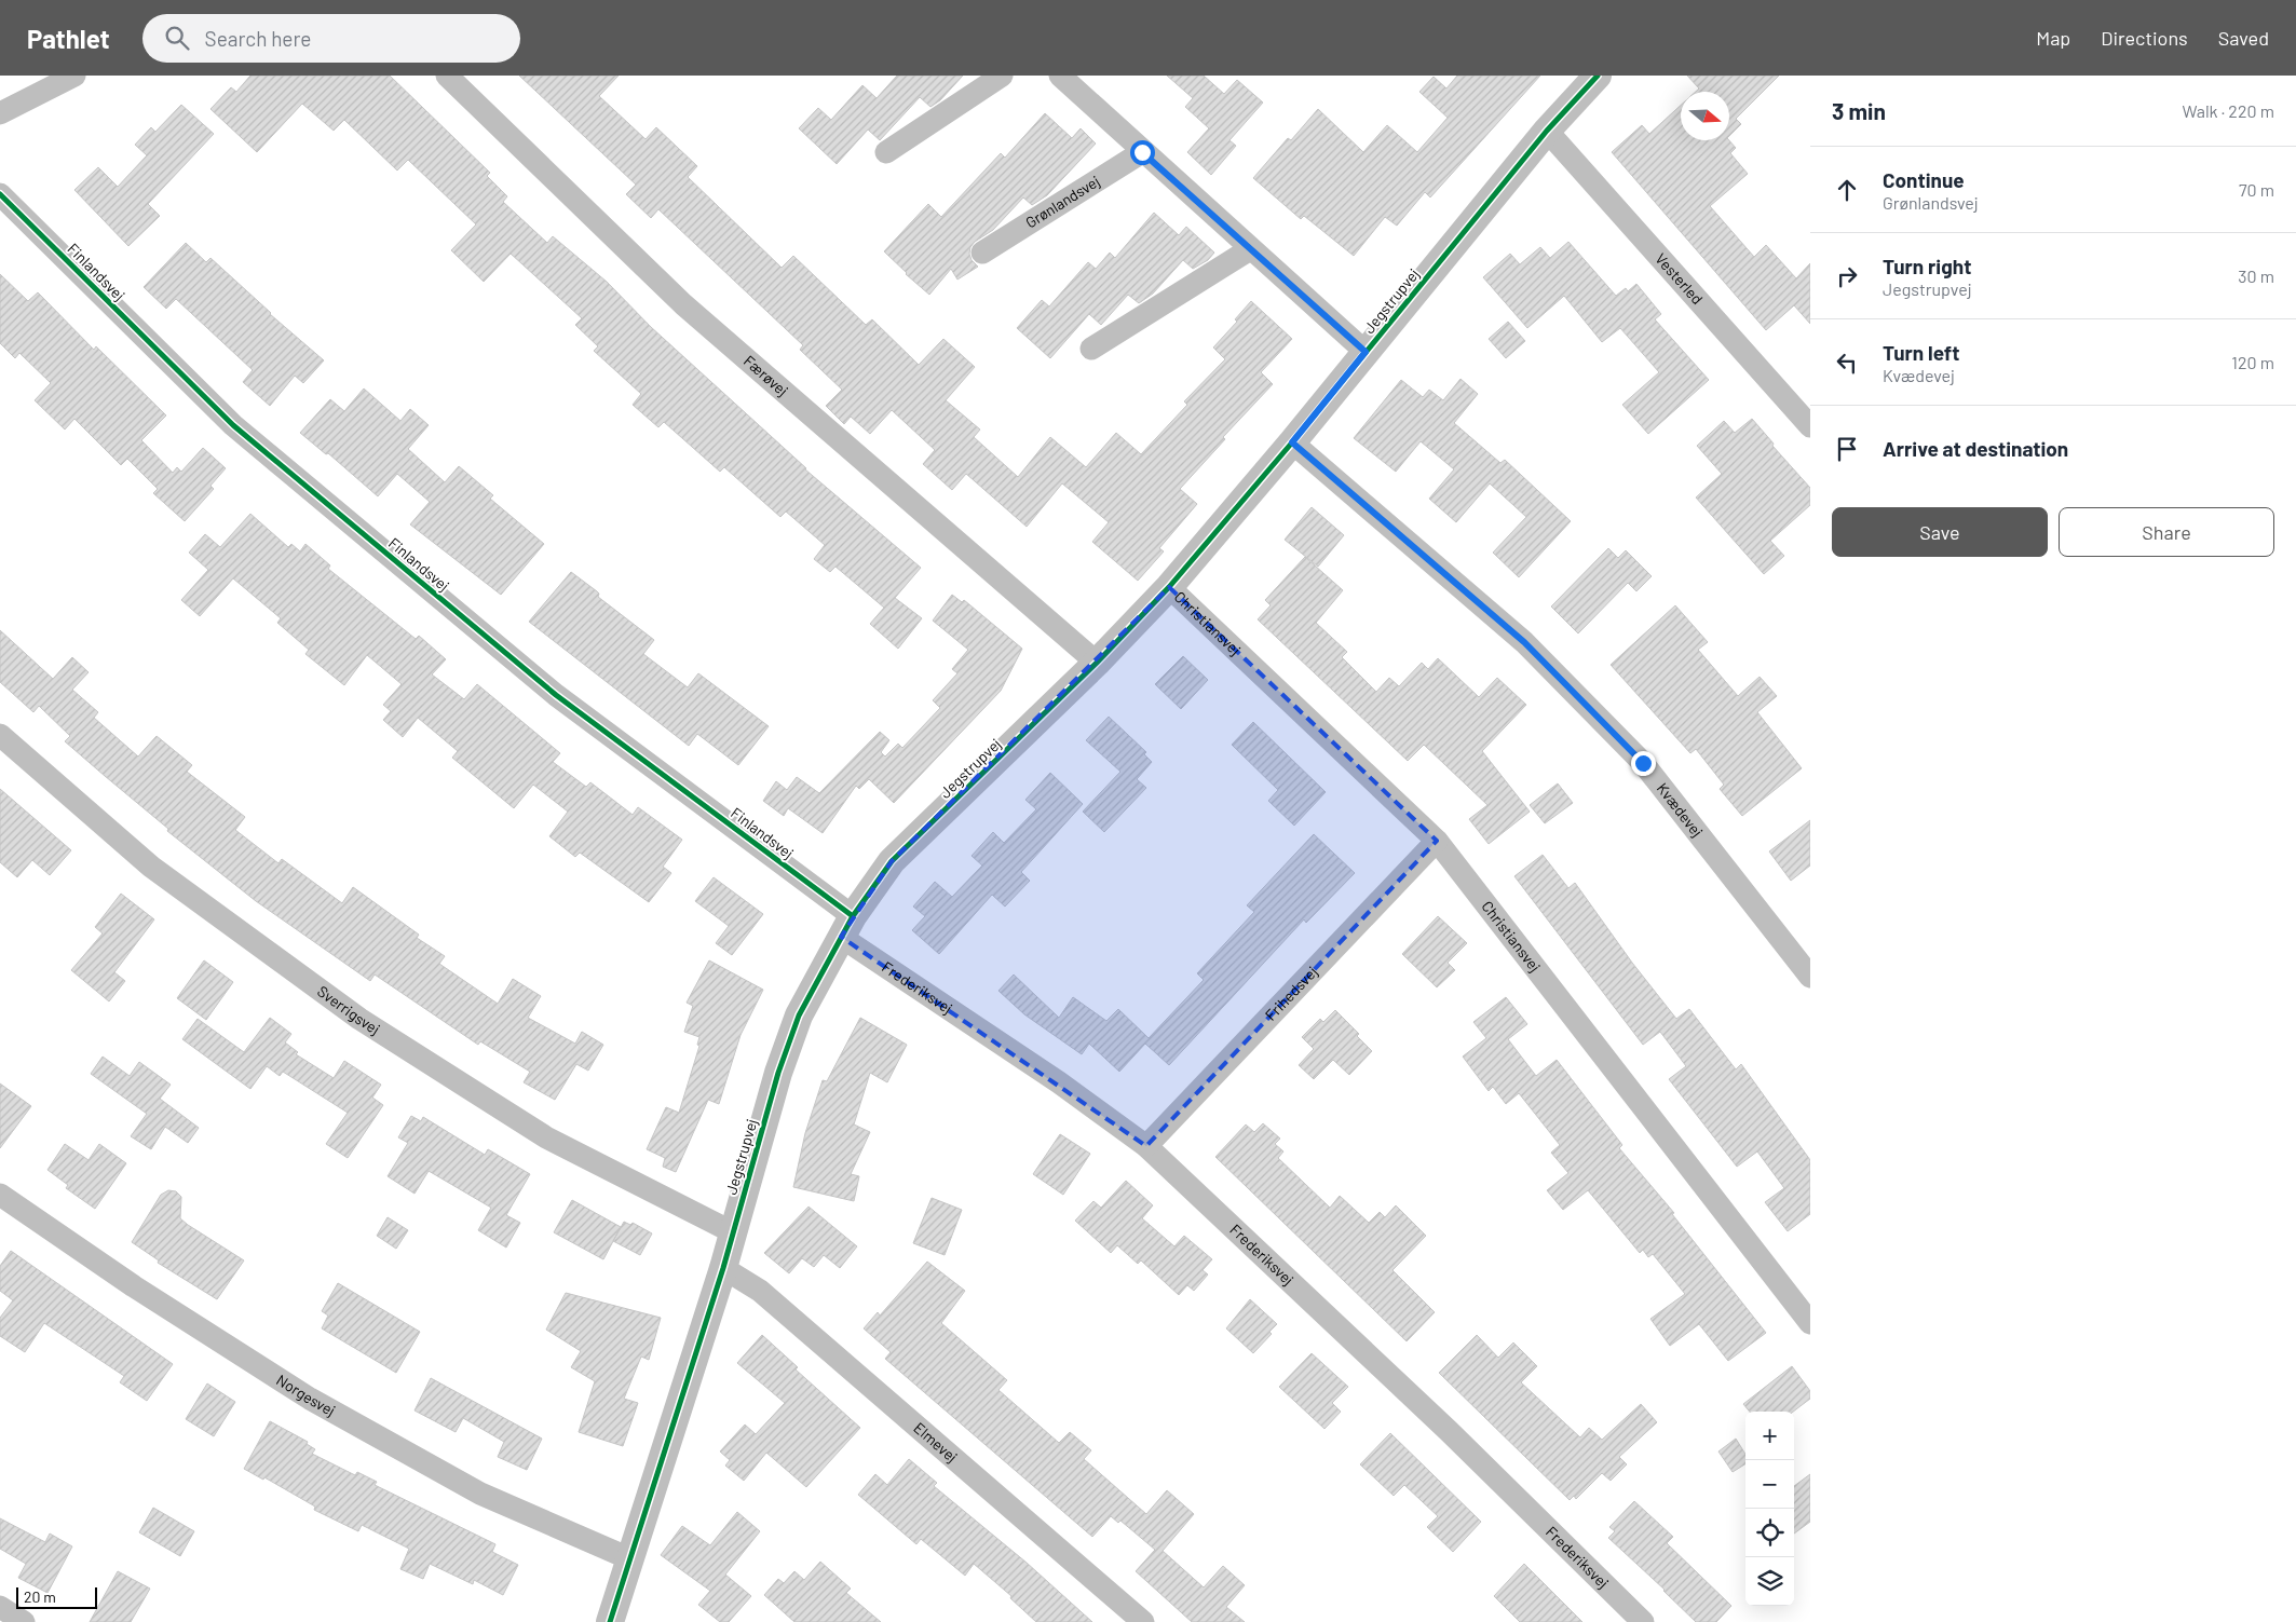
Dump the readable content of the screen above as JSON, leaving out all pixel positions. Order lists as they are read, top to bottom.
{
  "streets": {
    "street": [
      "Grønlandsvej",
      "Finlandsvej",
      "Vesterled",
      "Jegstrupvej",
      "Færøvej",
      "Christiansvej",
      "Kvædevej",
      "Frederiksvej",
      "Frihedsvej",
      "Sverrigsvej",
      "Norgesvej",
      "Elmevej"
    ]
  },
  "crossings": [
    ["Finlandsvej", "Jegstrupvej"],
    ["Finlandsvej", "Frederiksvej"],
    ["Vesterled", "Jegstrupvej"],
    ["Jegstrupvej", "Færøvej"],
    ["Jegstrupvej", "Christiansvej"],
    ["Jegstrupvej", "Kvædevej"],
    ["Jegstrupvej", "Frederiksvej"],
    ["Jegstrupvej", "Sverrigsvej"],
    ["Jegstrupvej", "Norgesvej"],
    ["Jegstrupvej", "Elmevej"],
    ["Christiansvej", "Frihedsvej"],
    ["Frederiksvej", "Frihedsvej"]
  ],
  "scale_bar": "20 m",
  "north": "right",
  "page": {
    "header": "Pathlet",
    "search": "Search here",
    "nav": ["Map", "Directions", "Saved"],
    "heading": ["3 min", "Walk · 220 m"],
    "list": [
      ["Continue", "Grønlandsvej", "70 m"],
      ["Turn right", "Jegstrupvej", "30 m"],
      ["Turn left", "Kvædevej", "120 m"],
      "Arrive at destination"
    ],
    "buttons": ["Save", "Share"],
    "map_buttons": ["+", "−"],
    "scale": "20 m"
  }
}
